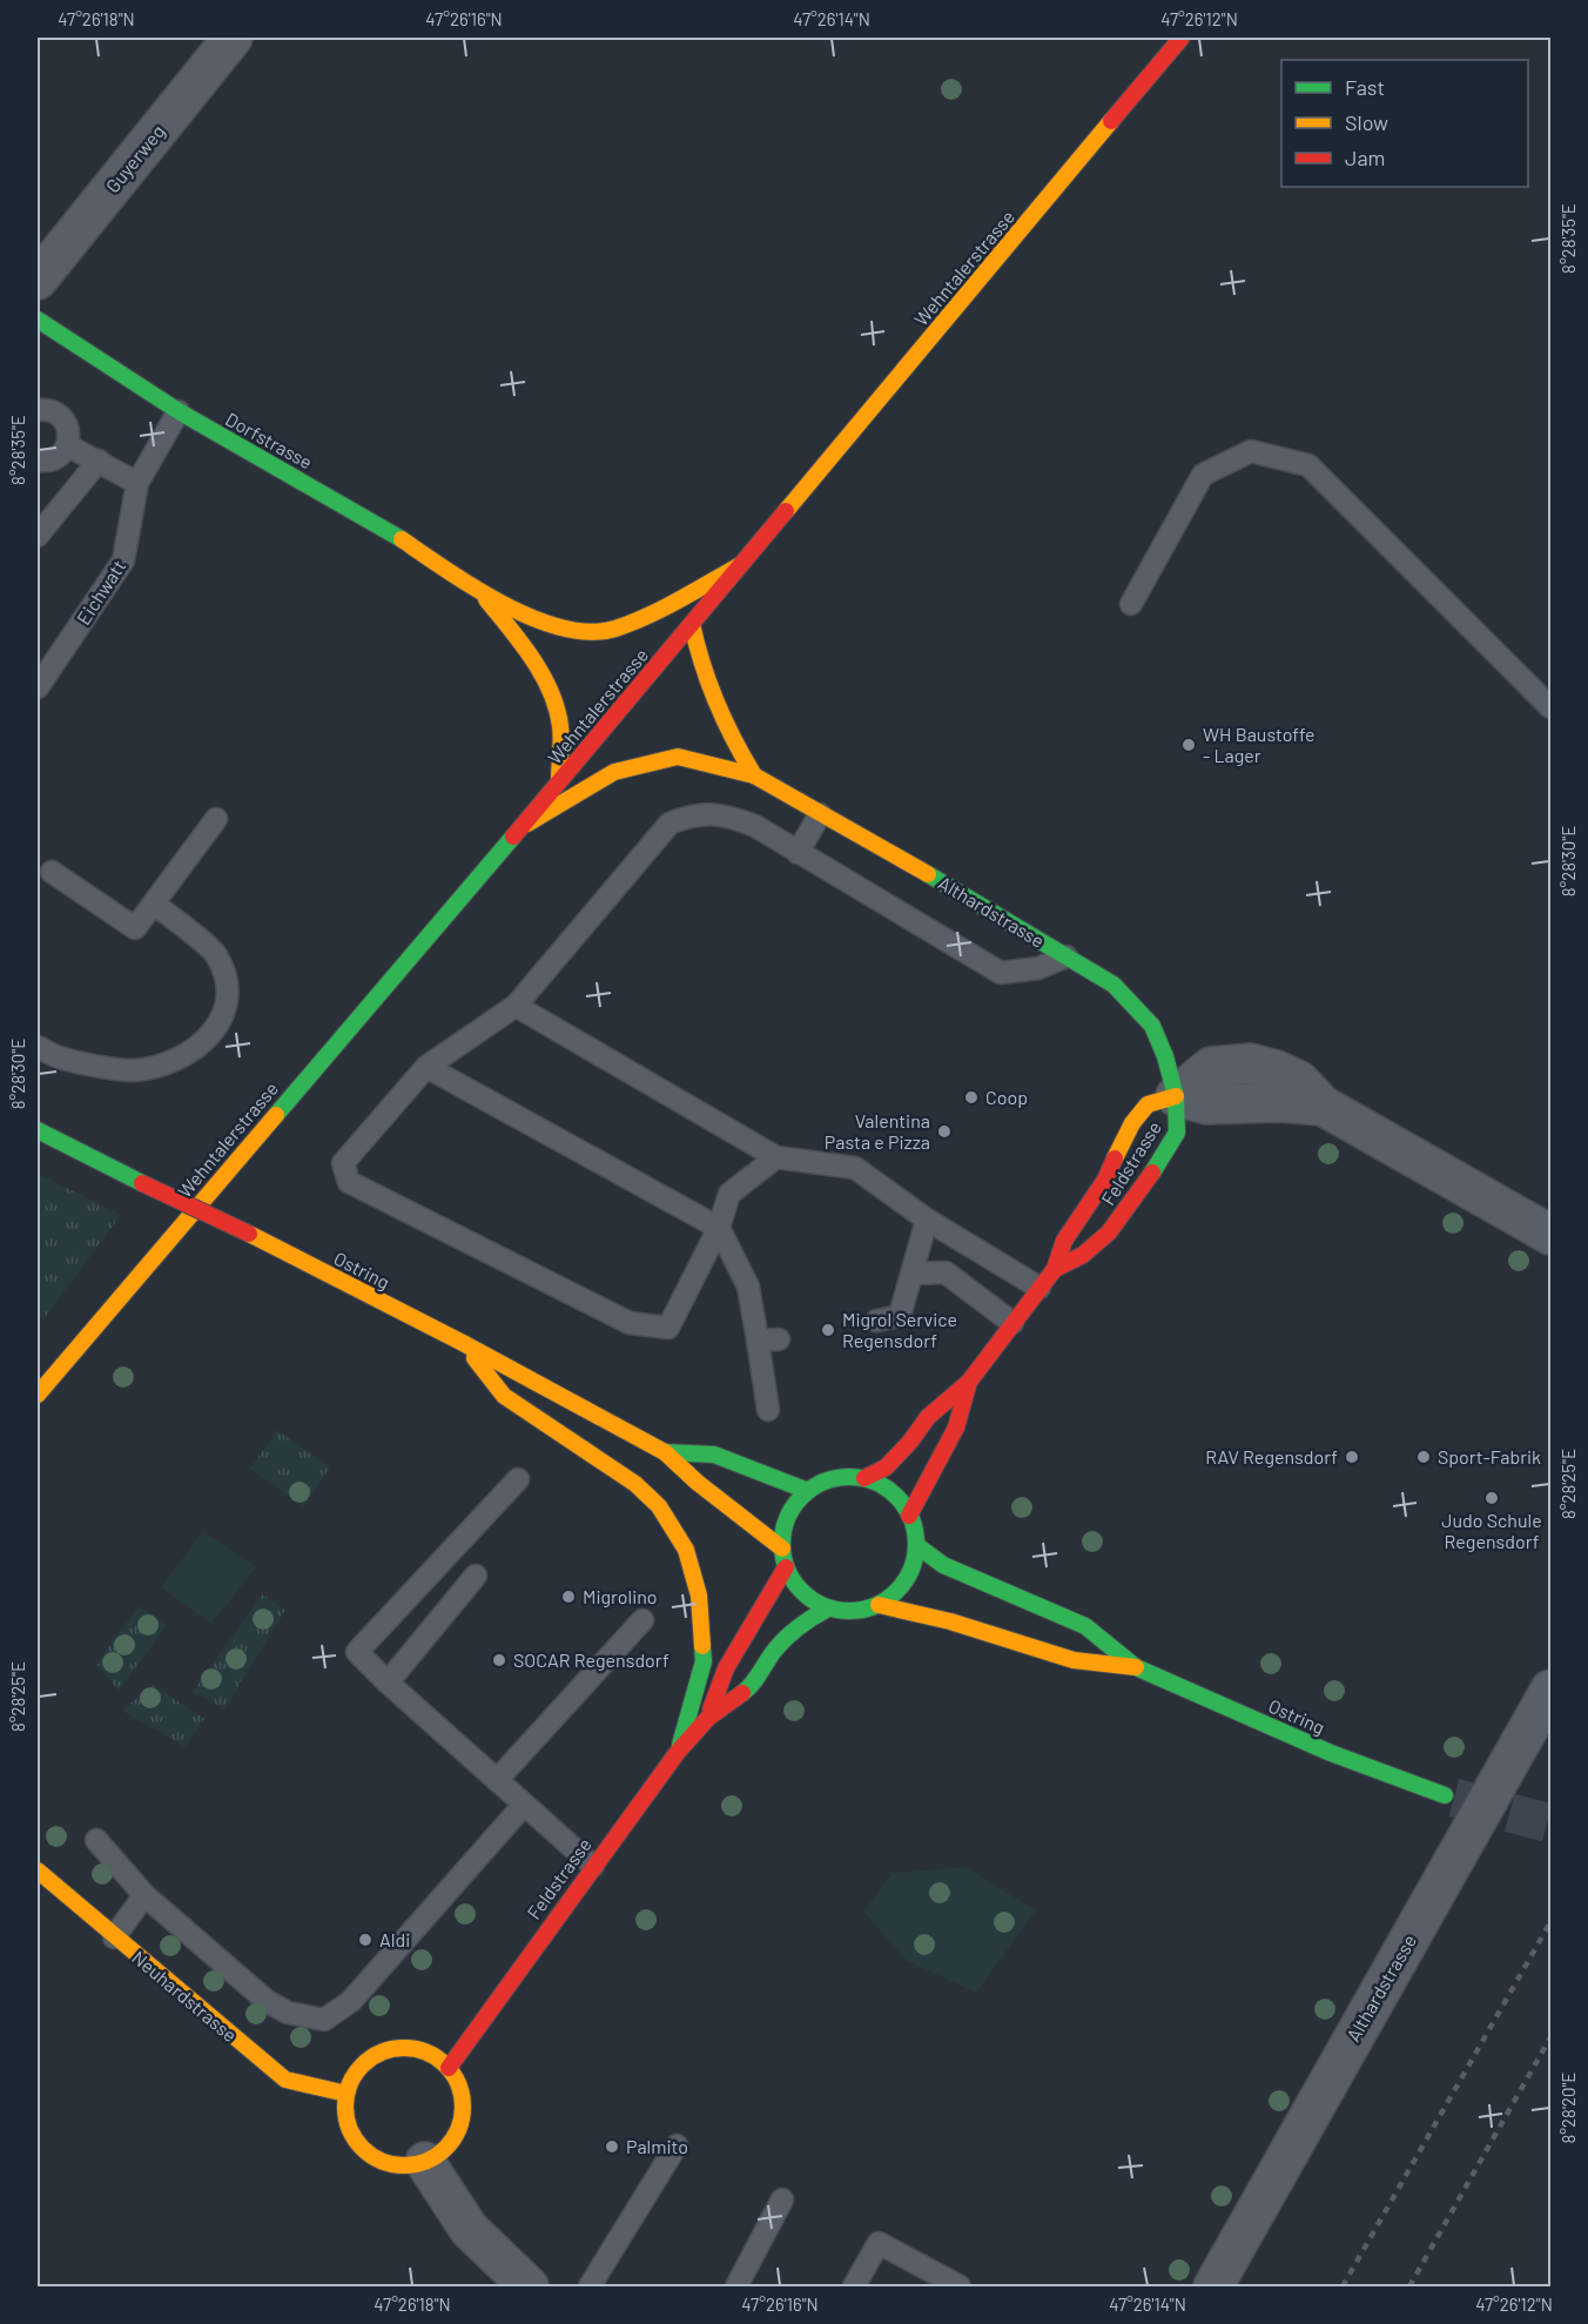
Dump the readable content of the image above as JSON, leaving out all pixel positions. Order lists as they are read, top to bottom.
{
  "streets": {
    "main road": [
      "Wehntalerstrasse",
      "Dorfstrasse",
      "Althardstrasse",
      "Feldstrasse",
      "Ostring",
      "Neuhardstrasse"
    ],
    "street": ["Guyerweg"],
    "lane": ["Eichwatt"]
  },
  "crossings": [
    ["Wehntalerstrasse", "Dorfstrasse"],
    ["Wehntalerstrasse", "Althardstrasse"],
    ["Dorfstrasse", "Eichwatt"],
    ["Althardstrasse", "Feldstrasse"],
    ["Feldstrasse", "Ostring"],
    ["Feldstrasse", "Neuhardstrasse"]
  ],
  "places": [
    "WH Baustoffe - Lager",
    "Coop",
    "Valentina Pasta e Pizza",
    "Migrol Service Regensdorf",
    "RAV Regensdorf",
    "Sport-Fabrik",
    "Judo Schule Regensdorf",
    "Migrolino",
    "SOCAR Regensdorf",
    "Aldi",
    "Palmito"
  ],
  "legend": ["Fast", "Slow", "Jam"],
  "coordinates": [
    "47°26'18\"N",
    "47°26'16\"N",
    "47°26'14\"N",
    "47°26'12\"N",
    "8°28'35\"E",
    "8°28'30\"E",
    "8°28'25\"E",
    "8°28'20\"E"
  ]
}
